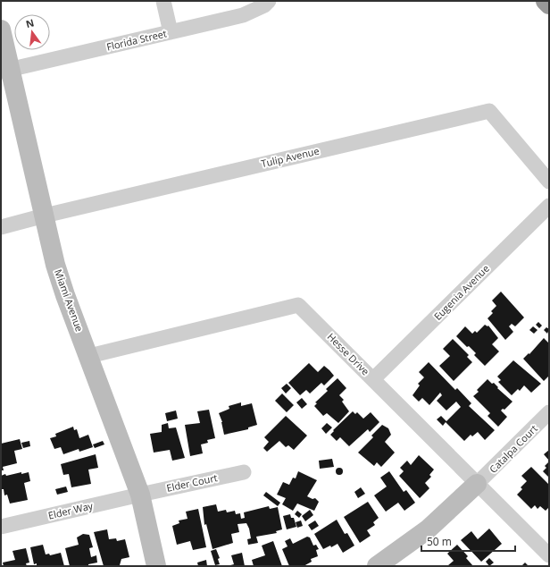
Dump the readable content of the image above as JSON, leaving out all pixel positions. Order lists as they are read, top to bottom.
{
  "streets": {
    "street": [
      "Florida Street",
      "Tulip Avenue",
      "Eugenia Avenue",
      "Miami Avenue",
      "Hesse Drive",
      "Catalpa Court",
      "Elder Court",
      "Elder Way"
    ]
  },
  "crossings": [
    ["Florida Street", "Miami Avenue"],
    ["Tulip Avenue", "Miami Avenue"],
    ["Eugenia Avenue", "Hesse Drive"],
    ["Miami Avenue", "Hesse Drive"],
    ["Miami Avenue", "Elder Court"],
    ["Miami Avenue", "Elder Way"],
    ["Hesse Drive", "Catalpa Court"],
    ["Elder Court", "Elder Way"]
  ],
  "scale_bar": "50 m",
  "north": "top"
}
